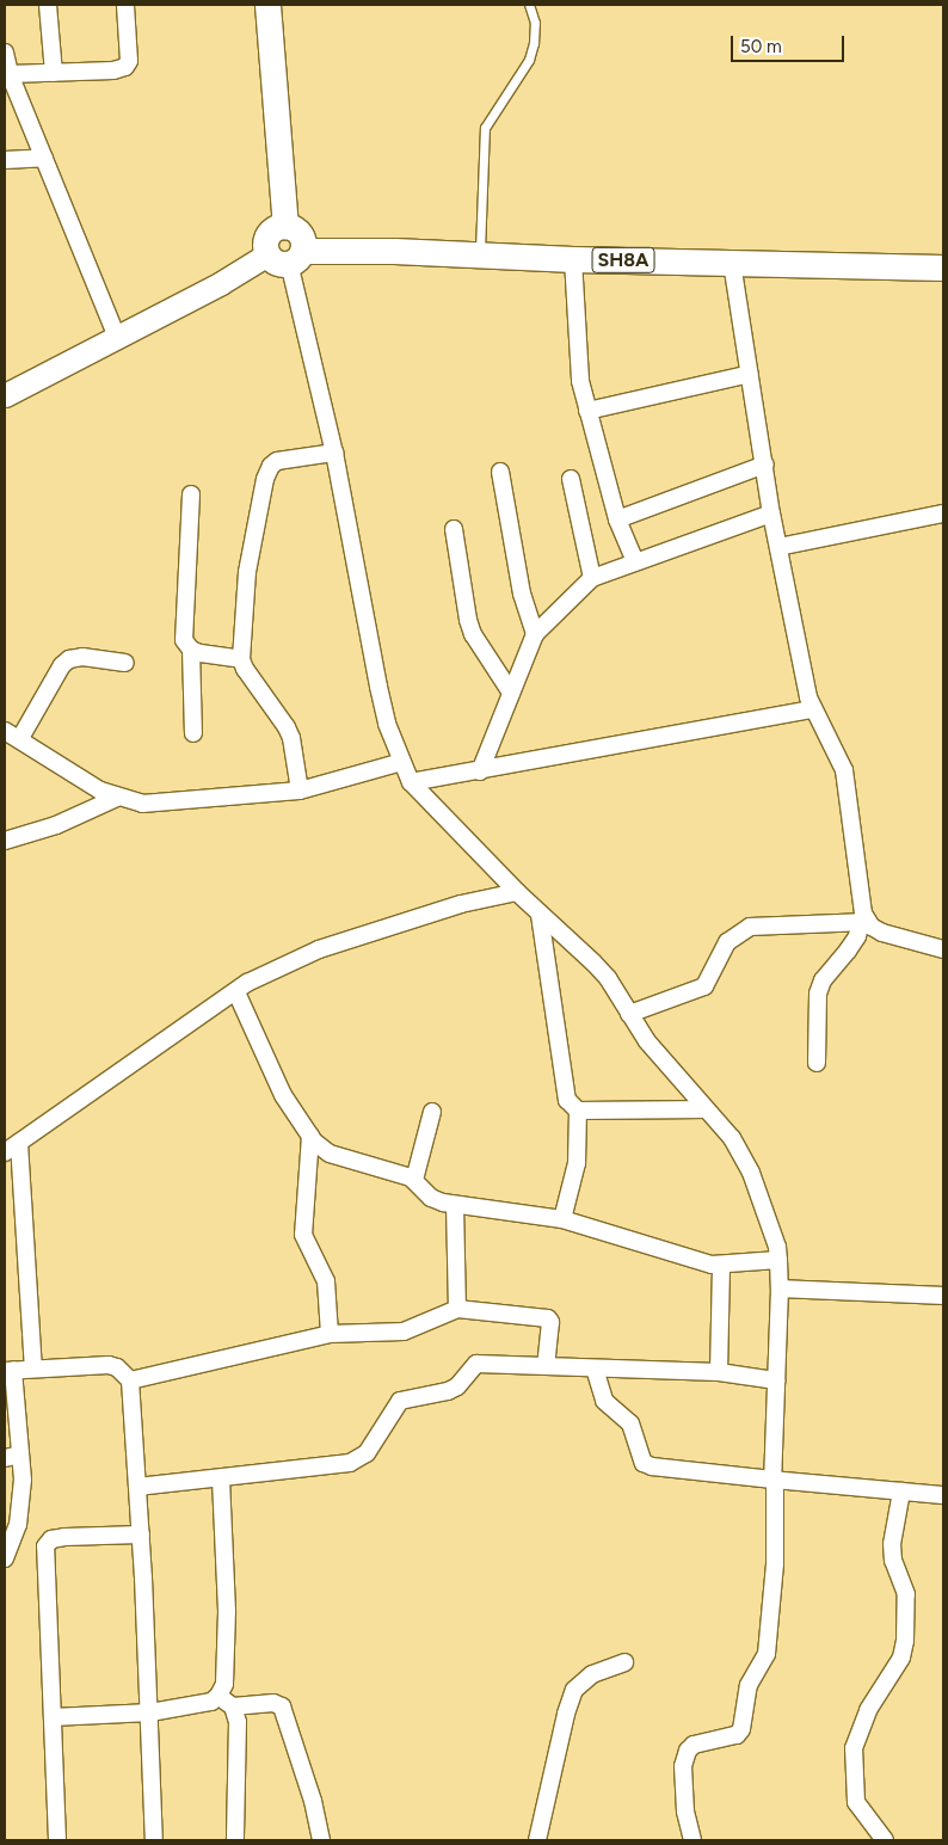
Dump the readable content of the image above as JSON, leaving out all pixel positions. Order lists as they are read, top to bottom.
{
  "streets": {
    "main road": ["SH8A"]
  },
  "scale_bar": "50 m"
}
